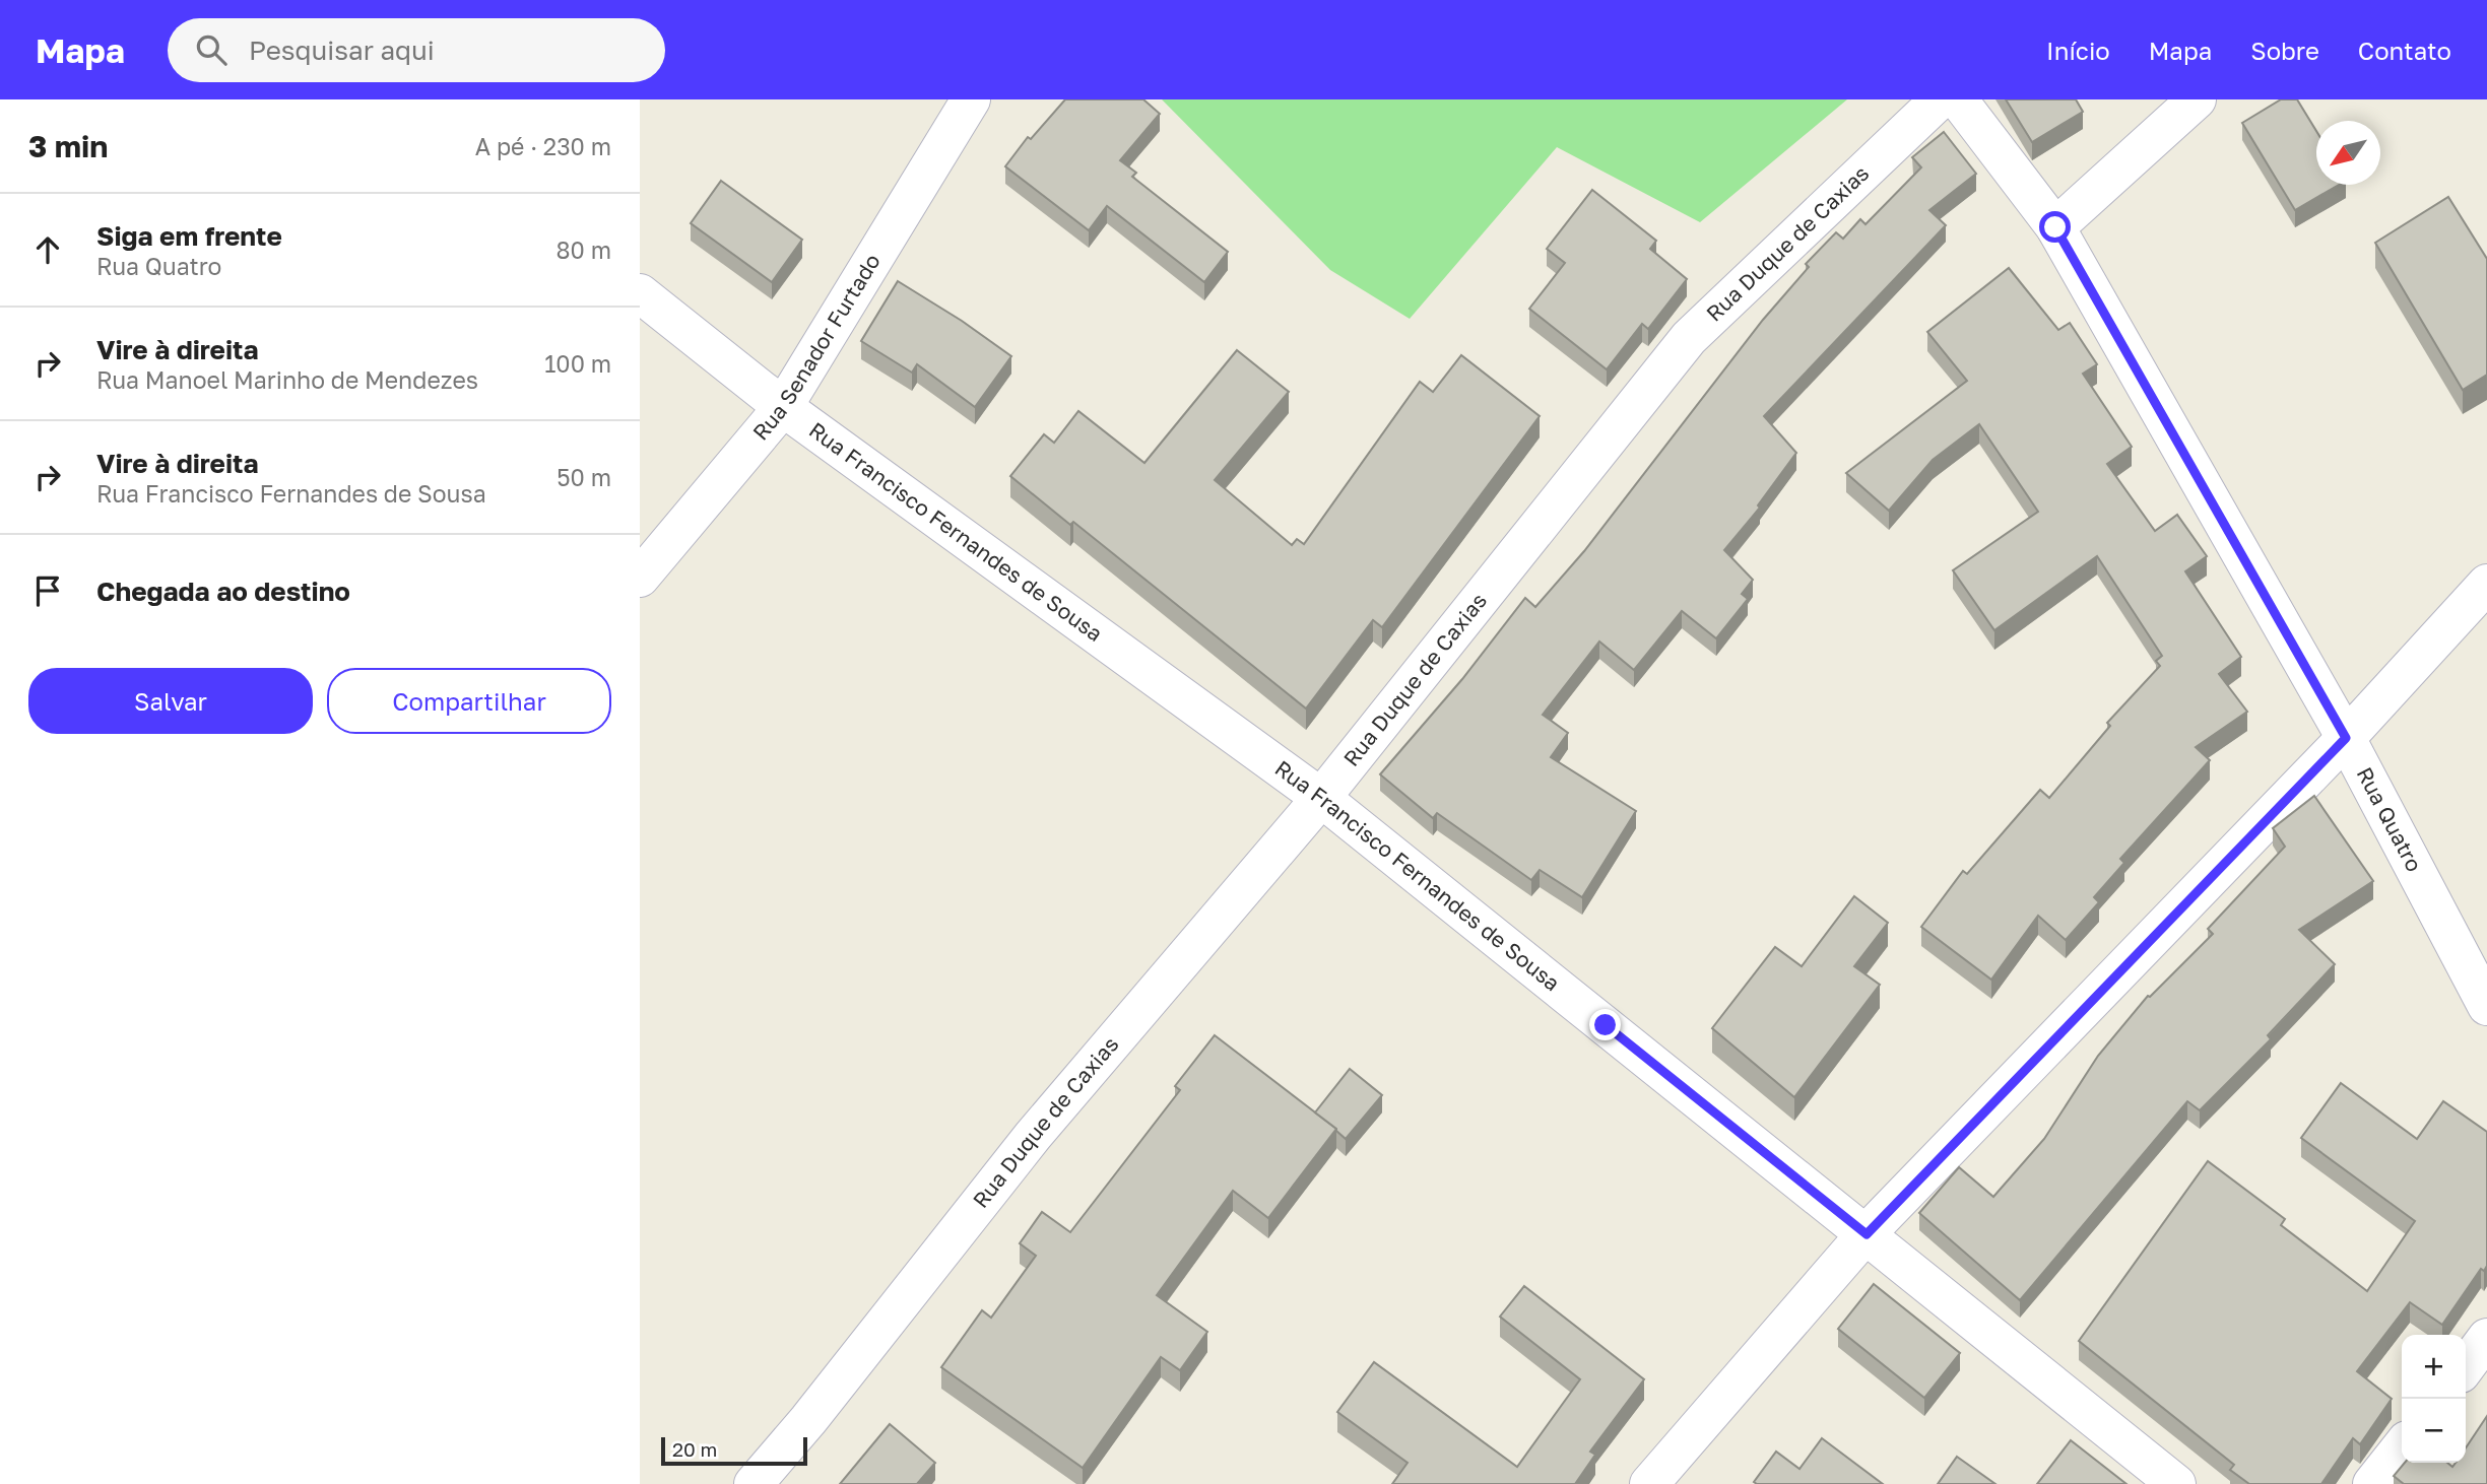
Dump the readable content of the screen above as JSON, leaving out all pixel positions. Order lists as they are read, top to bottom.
{
  "streets": {
    "street": [
      "Rua Duque de Caxias",
      "Rua Senador Furtado",
      "Rua Francisco Fernandes de Sousa",
      "Rua Quatro"
    ]
  },
  "crossings": [
    ["Rua Duque de Caxias", "Rua Francisco Fernandes de Sousa"],
    ["Rua Senador Furtado", "Rua Francisco Fernandes de Sousa"]
  ],
  "scale_bar": "20 m",
  "north": "bottom left",
  "page": {
    "header": "Mapa",
    "search": "Pesquisar aqui",
    "nav": [
      "Início",
      "Mapa",
      "Sobre",
      "Contato"
    ],
    "heading": ["3 min", "A pé · 230 m"],
    "list": [
      ["Siga em frente", "Rua Quatro", "80 m"],
      ["Vire à direita", "Rua Manoel Marinho de Mendezes", "100 m"],
      ["Vire à direita", "Rua Francisco Fernandes de Sousa", "50 m"],
      "Chegada ao destino"
    ],
    "buttons": ["Salvar", "Compartilhar"],
    "map_buttons": ["+", "−"],
    "scale": "20 m"
  }
}
